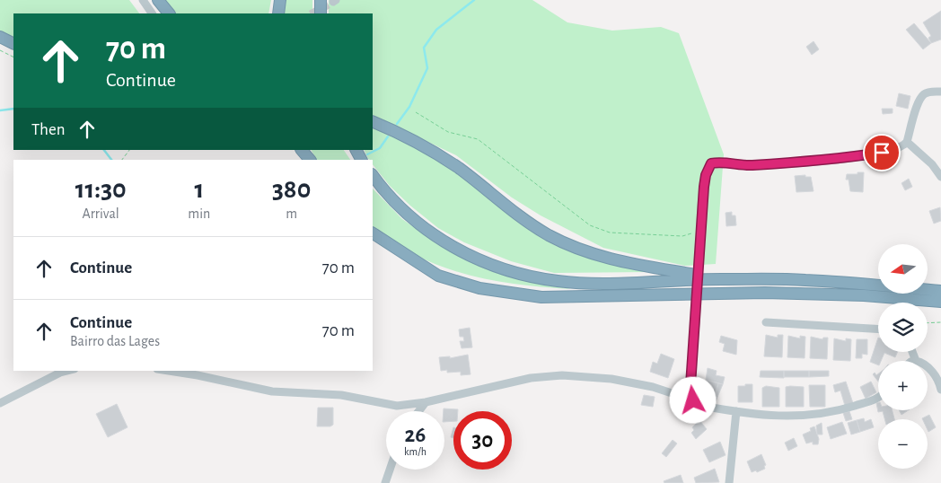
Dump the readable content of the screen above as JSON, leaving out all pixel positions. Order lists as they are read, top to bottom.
{
  "north": "left",
  "page": {
    "turn": ["70 m", "Continue"],
    "then": "Then",
    "eta": [
      "11:30",
      "Arrival",
      "1",
      "min",
      "380",
      "m"
    ],
    "list": [
      {
        "name": "Continue",
        "value": "70 m"
      },
      {
        "name": "Continue",
        "note": "Bairro das Lages",
        "value": "70 m"
      }
    ],
    "map_buttons": ["+", "−"],
    "speed": "26 km/h",
    "limit": "30"
  }
}
